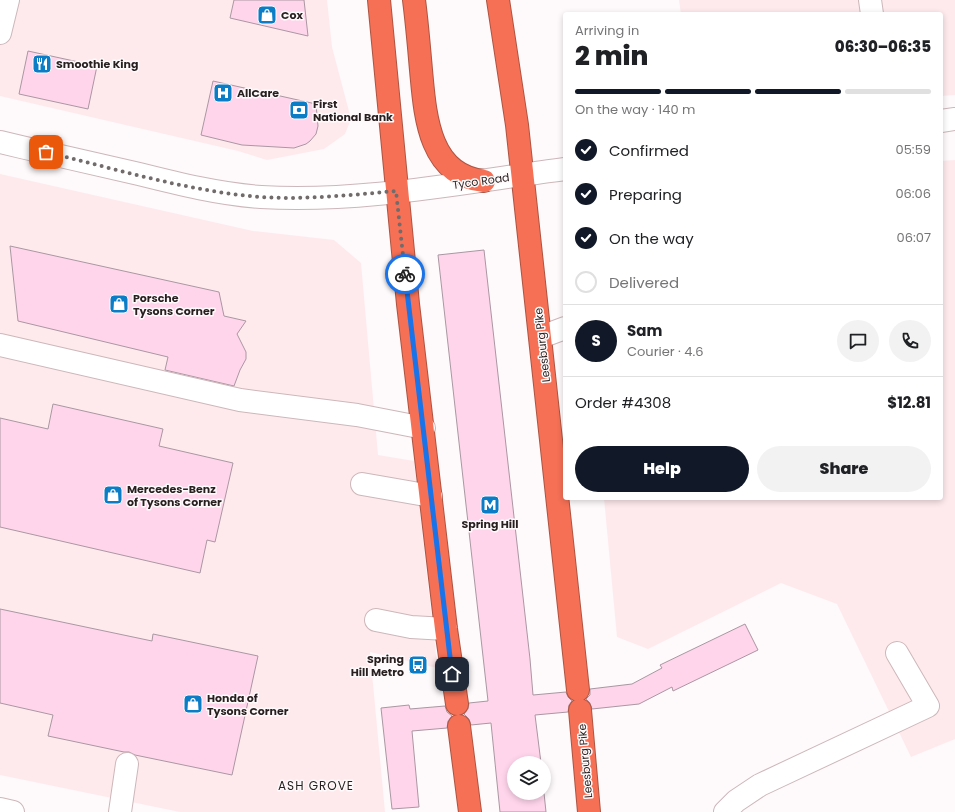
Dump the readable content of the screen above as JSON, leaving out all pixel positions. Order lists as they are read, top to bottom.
{
  "streets": {
    "highway": ["Leesburg Pike"],
    "street": ["Tyco Road"]
  },
  "crossings": [
    ["Tyco Road", "Leesburg Pike"]
  ],
  "districts": ["ASH GROVE"],
  "places": {
    "shop": [
      "Cox",
      "Porsche Tysons Corner",
      "Mercedes-Benz of Tysons Corner",
      "Honda of Tysons Corner"
    ],
    "restaurant": ["Smoothie King"],
    "hospital": ["AllCare"],
    "bank": ["First National Bank"],
    "metro station": ["Spring Hill"],
    "bus stop": ["Spring Hill Metro"]
  },
  "page": {
    "heading": ["2 min", "Arriving in", "06:30–06:35"],
    "panel": [
      "Sam",
      "Courier · 4.6",
      "Order #4308",
      "$12.81"
    ],
    "bar": "On the way · 140 m",
    "list": [
      ["Confirmed", "05:59"],
      ["Preparing", "06:06"],
      ["On the way", "06:07"],
      "Delivered"
    ],
    "round": "S",
    "buttons": ["Help", "Share"]
  }
}
